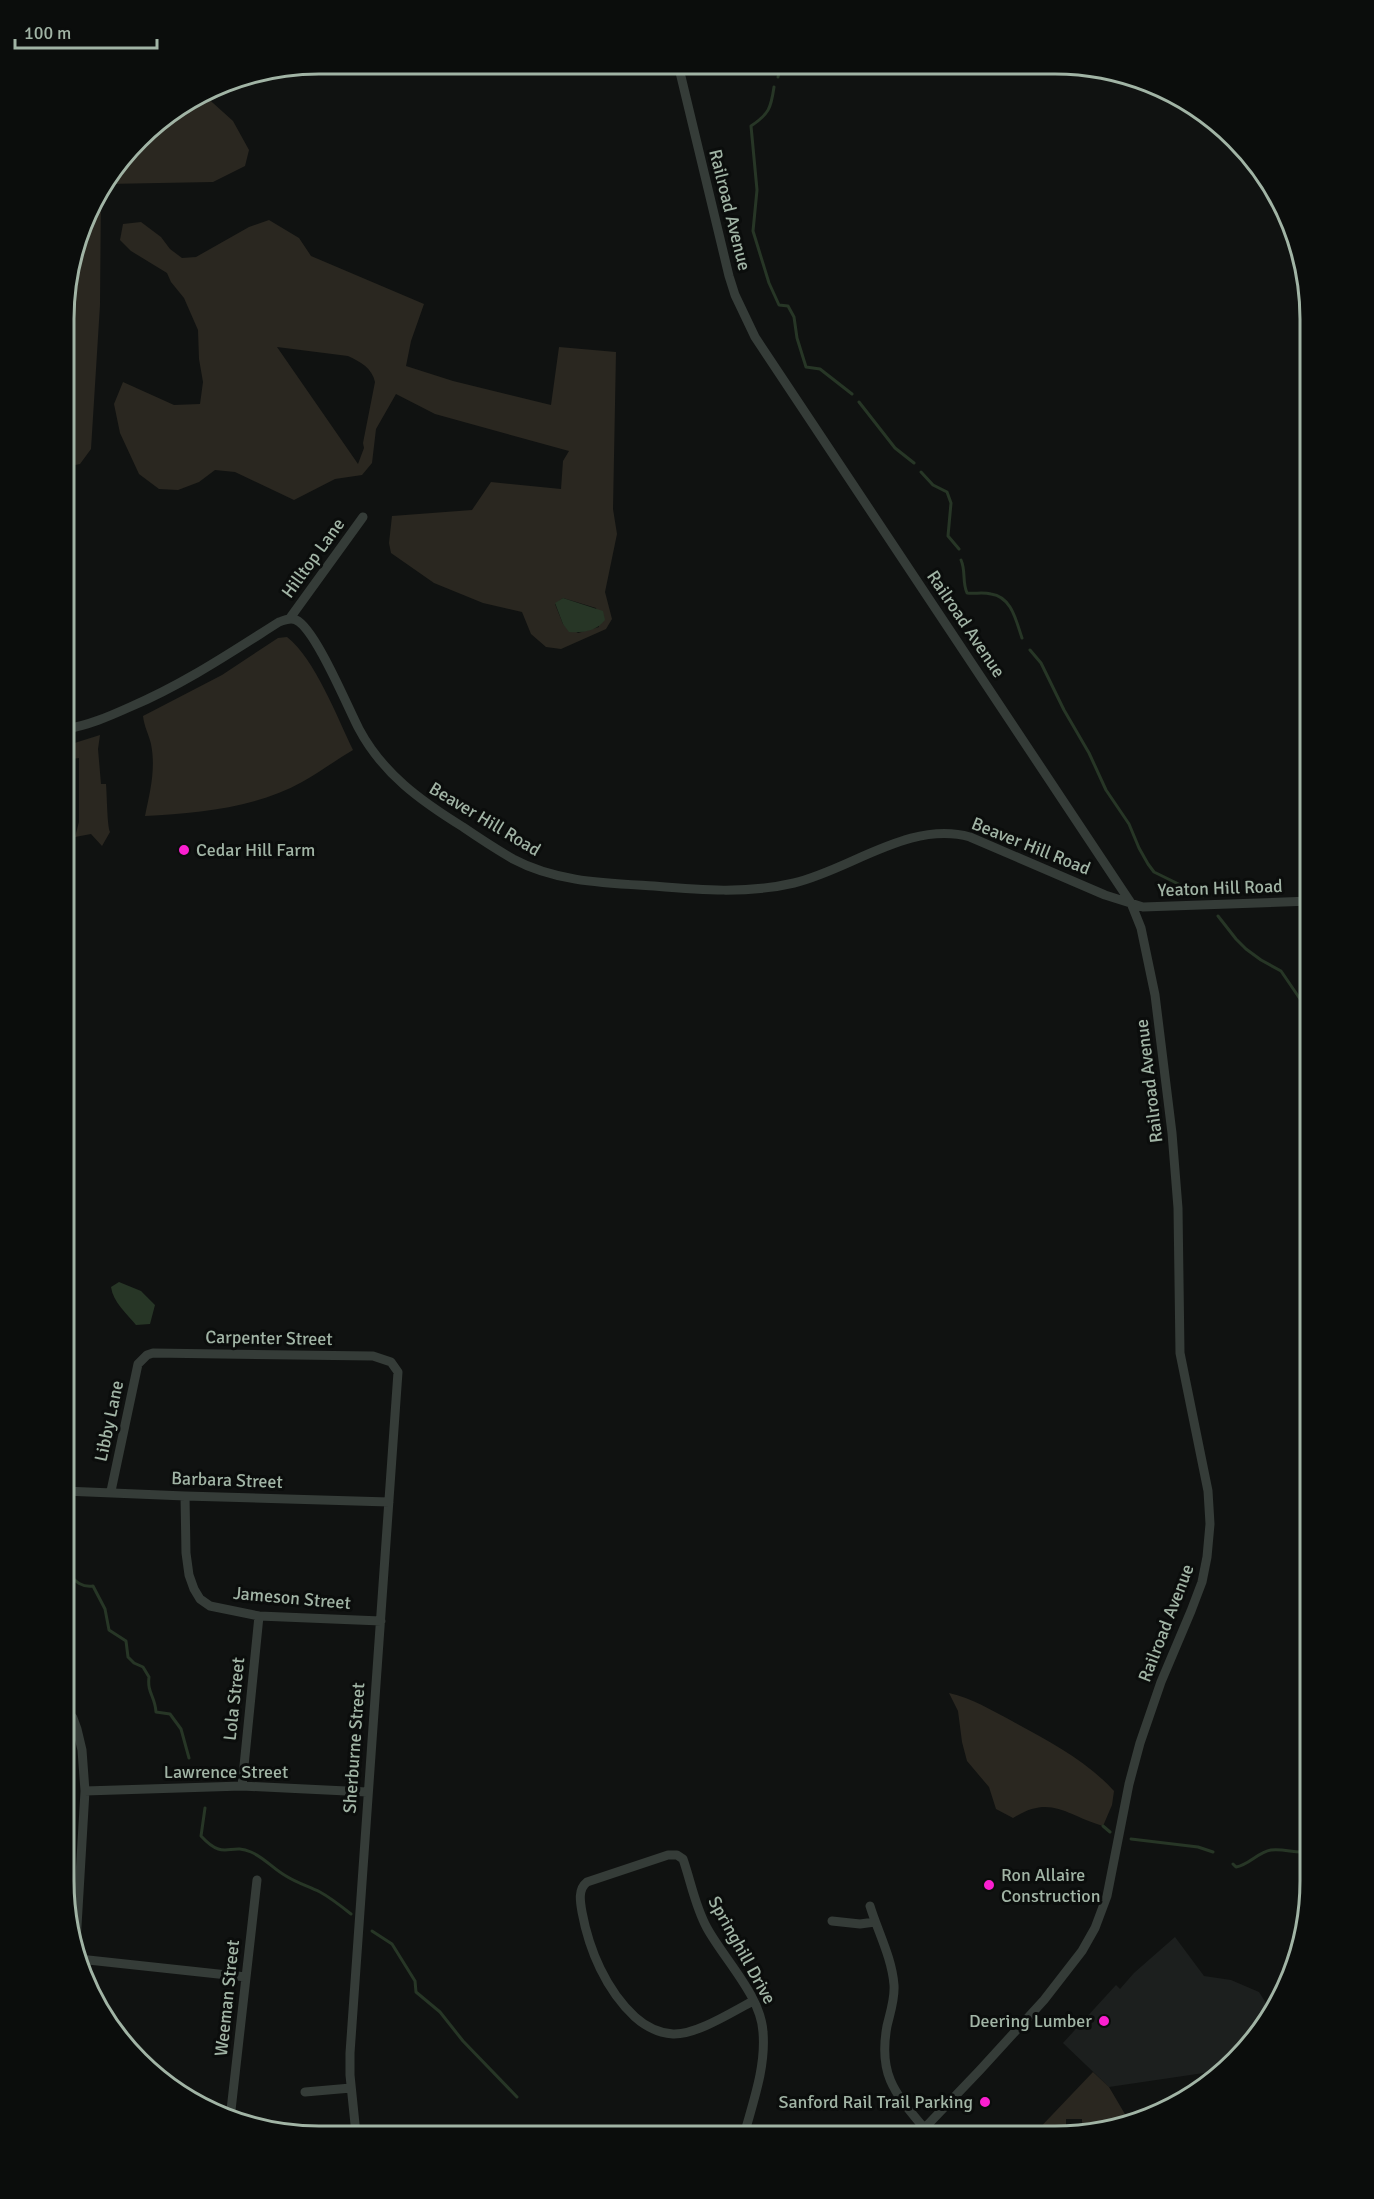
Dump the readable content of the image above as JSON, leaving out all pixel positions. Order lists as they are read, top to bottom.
{
  "streets": {
    "street": [
      "Railroad Avenue",
      "Hilltop Lane",
      "Beaver Hill Road",
      "Yeaton Hill Road",
      "Carpenter Street",
      "Libby Lane",
      "Barbara Street",
      "Jameson Street",
      "Lola Street",
      "Sherburne Street",
      "Lawrence Street",
      "Springhill Drive",
      "Weeman Street"
    ]
  },
  "crossings": [
    ["Railroad Avenue", "Beaver Hill Road"],
    ["Railroad Avenue", "Yeaton Hill Road"],
    ["Hilltop Lane", "Beaver Hill Road"],
    ["Beaver Hill Road", "Yeaton Hill Road"],
    ["Carpenter Street", "Libby Lane"],
    ["Carpenter Street", "Sherburne Street"],
    ["Libby Lane", "Barbara Street"],
    ["Barbara Street", "Jameson Street"],
    ["Barbara Street", "Sherburne Street"],
    ["Jameson Street", "Lola Street"],
    ["Jameson Street", "Sherburne Street"],
    ["Lola Street", "Lawrence Street"],
    ["Sherburne Street", "Lawrence Street"]
  ],
  "places": [
    "Cedar Hill Farm",
    "Ron Allaire Construction",
    "Deering Lumber",
    "Sanford Rail Trail Parking"
  ],
  "scale_bar": "100 m"
}
